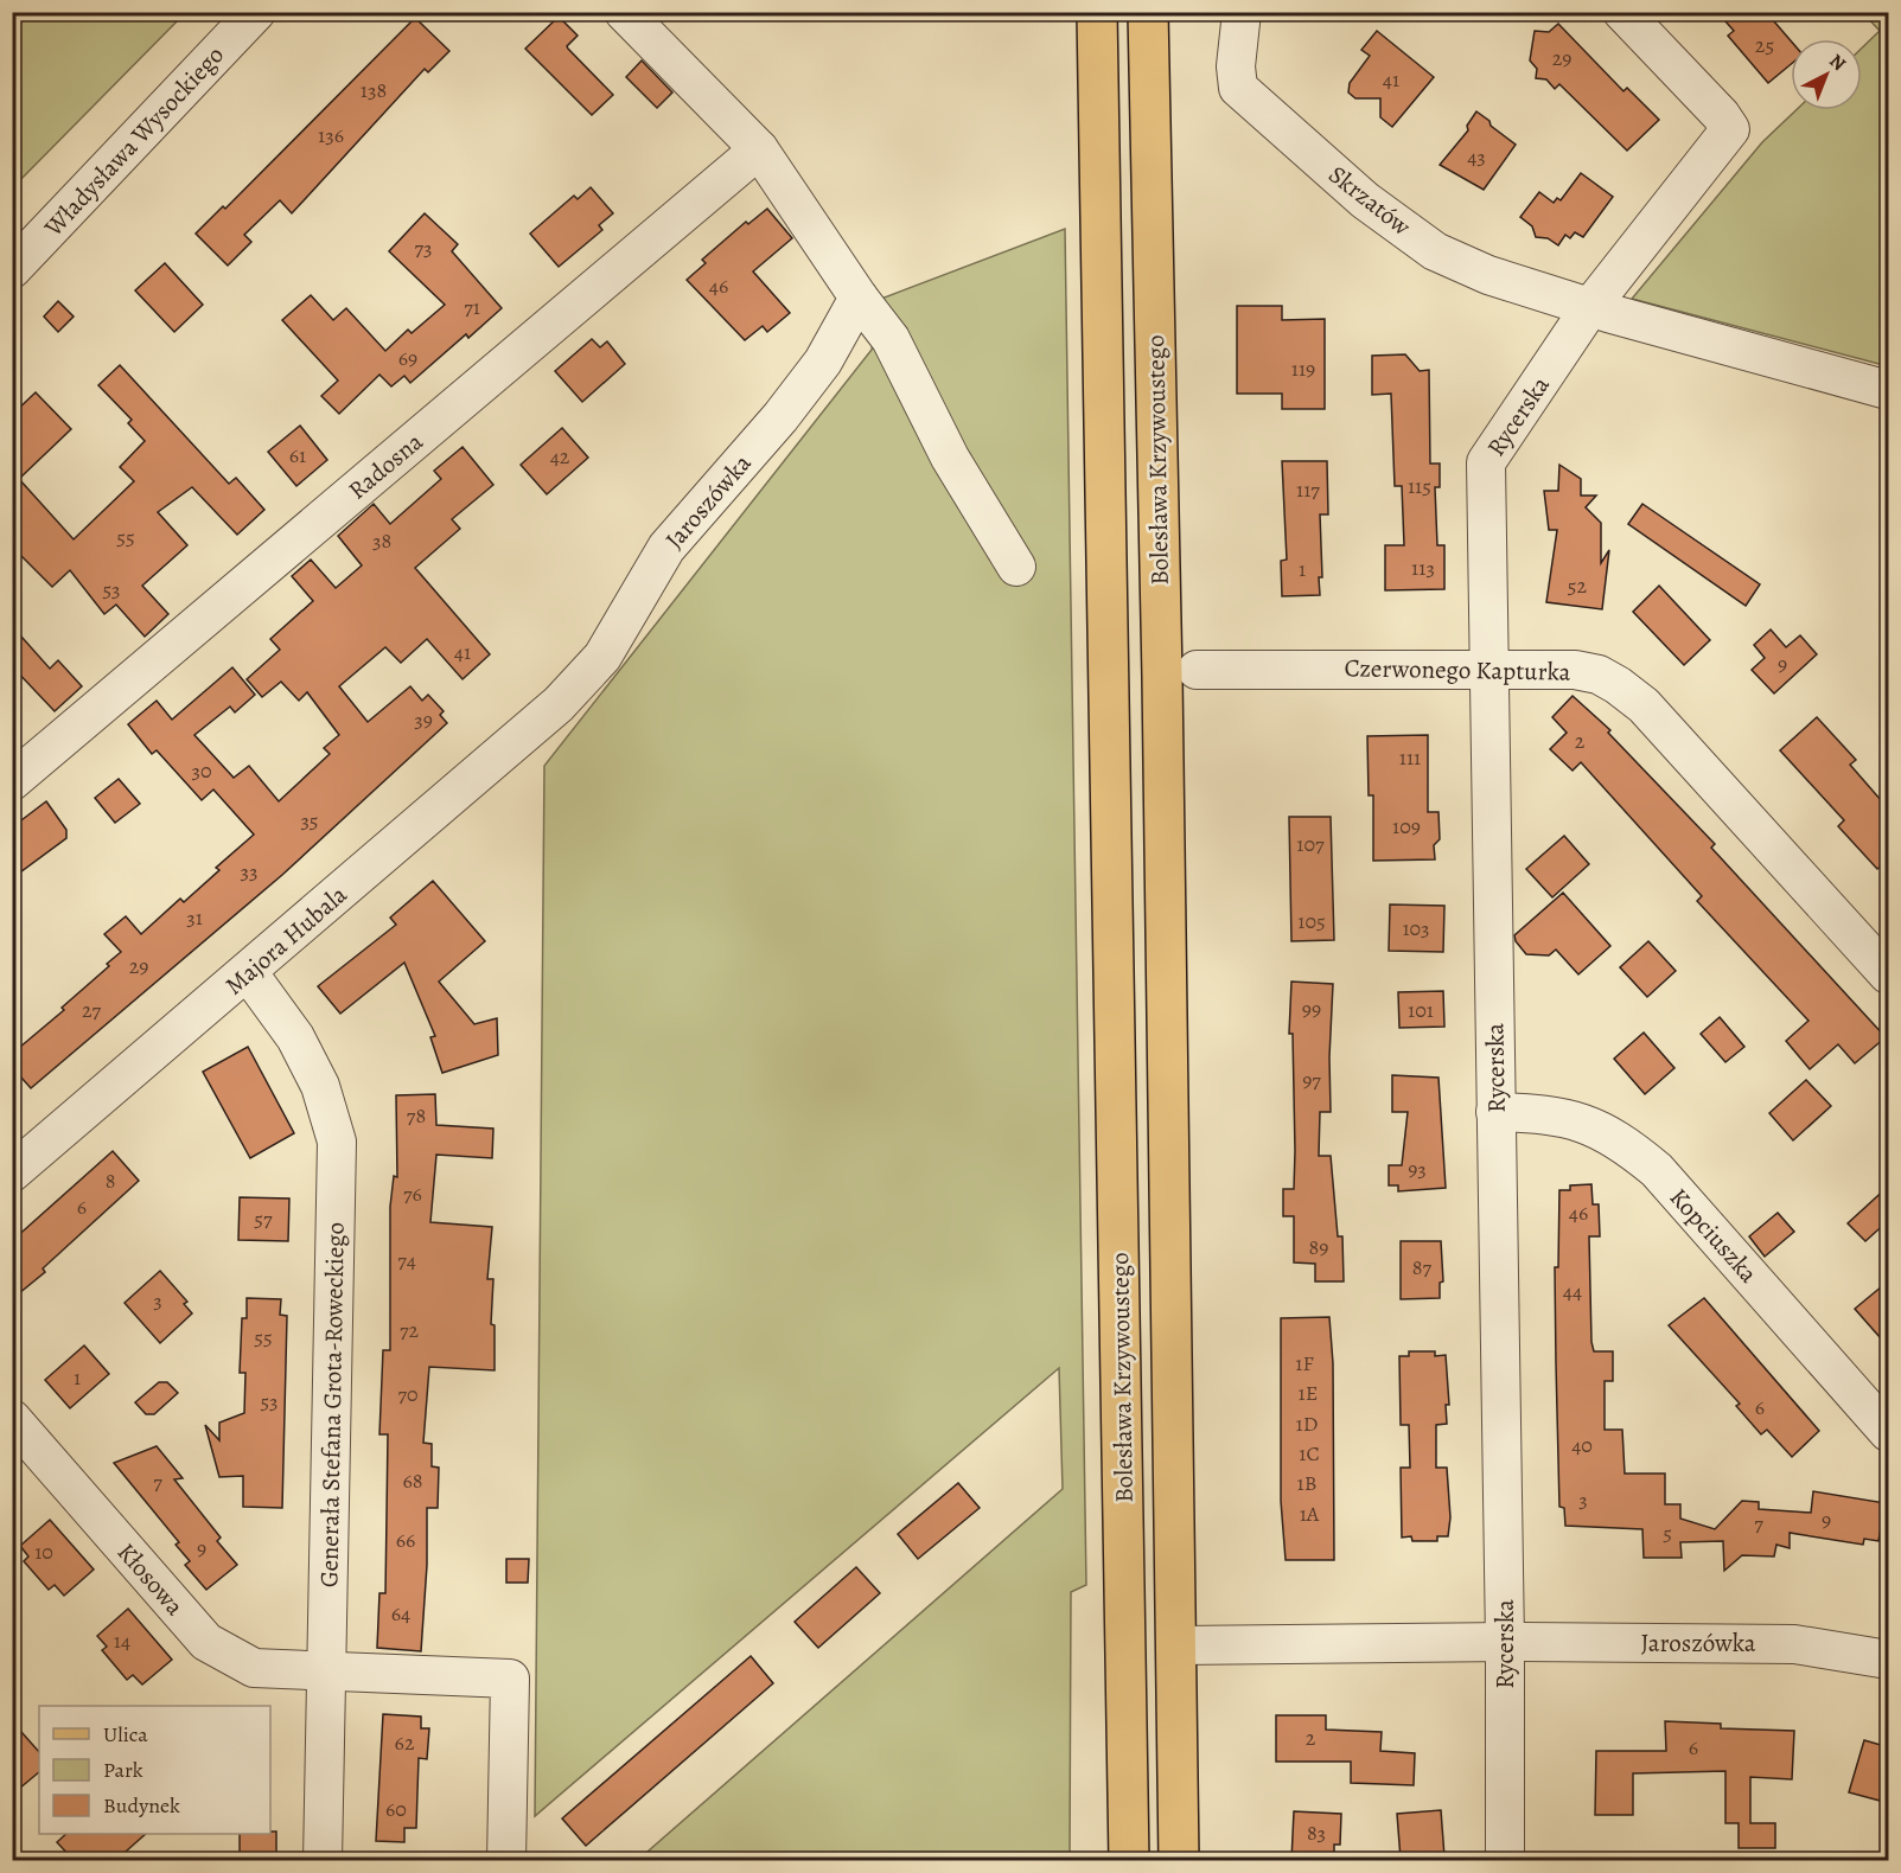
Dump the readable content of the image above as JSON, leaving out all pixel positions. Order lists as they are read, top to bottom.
{
  "streets": {
    "main road": ["Bolesława Krzywoustego"],
    "street": [
      "Władysława Wysockiego",
      "Skrzatów",
      "Rycerska",
      "Radosna",
      "Jaroszówka",
      "Czerwonego Kapturka",
      "Majora Hubala",
      "Kopciuszka",
      "Generała Stefana Grota-Roweckiego",
      "Kłosowa"
    ]
  },
  "crossings": [
    ["Skrzatów", "Rycerska"],
    ["Rycerska", "Jaroszówka"],
    ["Rycerska", "Czerwonego Kapturka"],
    ["Rycerska", "Kopciuszka"],
    ["Bolesława Krzywoustego", "Jaroszówka"],
    ["Jaroszówka", "Majora Hubala"],
    ["Majora Hubala", "Generała Stefana Grota-Roweckiego"],
    ["Generała Stefana Grota-Roweckiego", "Kłosowa"]
  ],
  "house_numbers": [
    "25",
    "29",
    "41",
    "138",
    "136",
    "43",
    "73",
    "46",
    "71",
    "69",
    "119",
    "61",
    "42",
    "115",
    "117",
    "55",
    "38",
    "113",
    "1",
    "52",
    "53",
    "41",
    "9",
    "39",
    "2",
    "111",
    "30",
    "35",
    "109",
    "107",
    "33",
    "31",
    "105",
    "103",
    "29",
    "99",
    "27",
    "101",
    "97",
    "78",
    "93",
    "8",
    "76",
    "6",
    "46",
    "57",
    "89",
    "74",
    "87",
    "44",
    "3",
    "72",
    "55",
    "1F",
    "1",
    "1E",
    "70",
    "53",
    "6",
    "1D",
    "40",
    "1C",
    "68",
    "7",
    "1B",
    "3",
    "1A",
    "9",
    "7",
    "5",
    "66",
    "9",
    "10",
    "64",
    "14",
    "2",
    "62",
    "6",
    "60",
    "83"
  ],
  "legend": ["Ulica", "Park", "Budynek"],
  "north": "top right"
}
